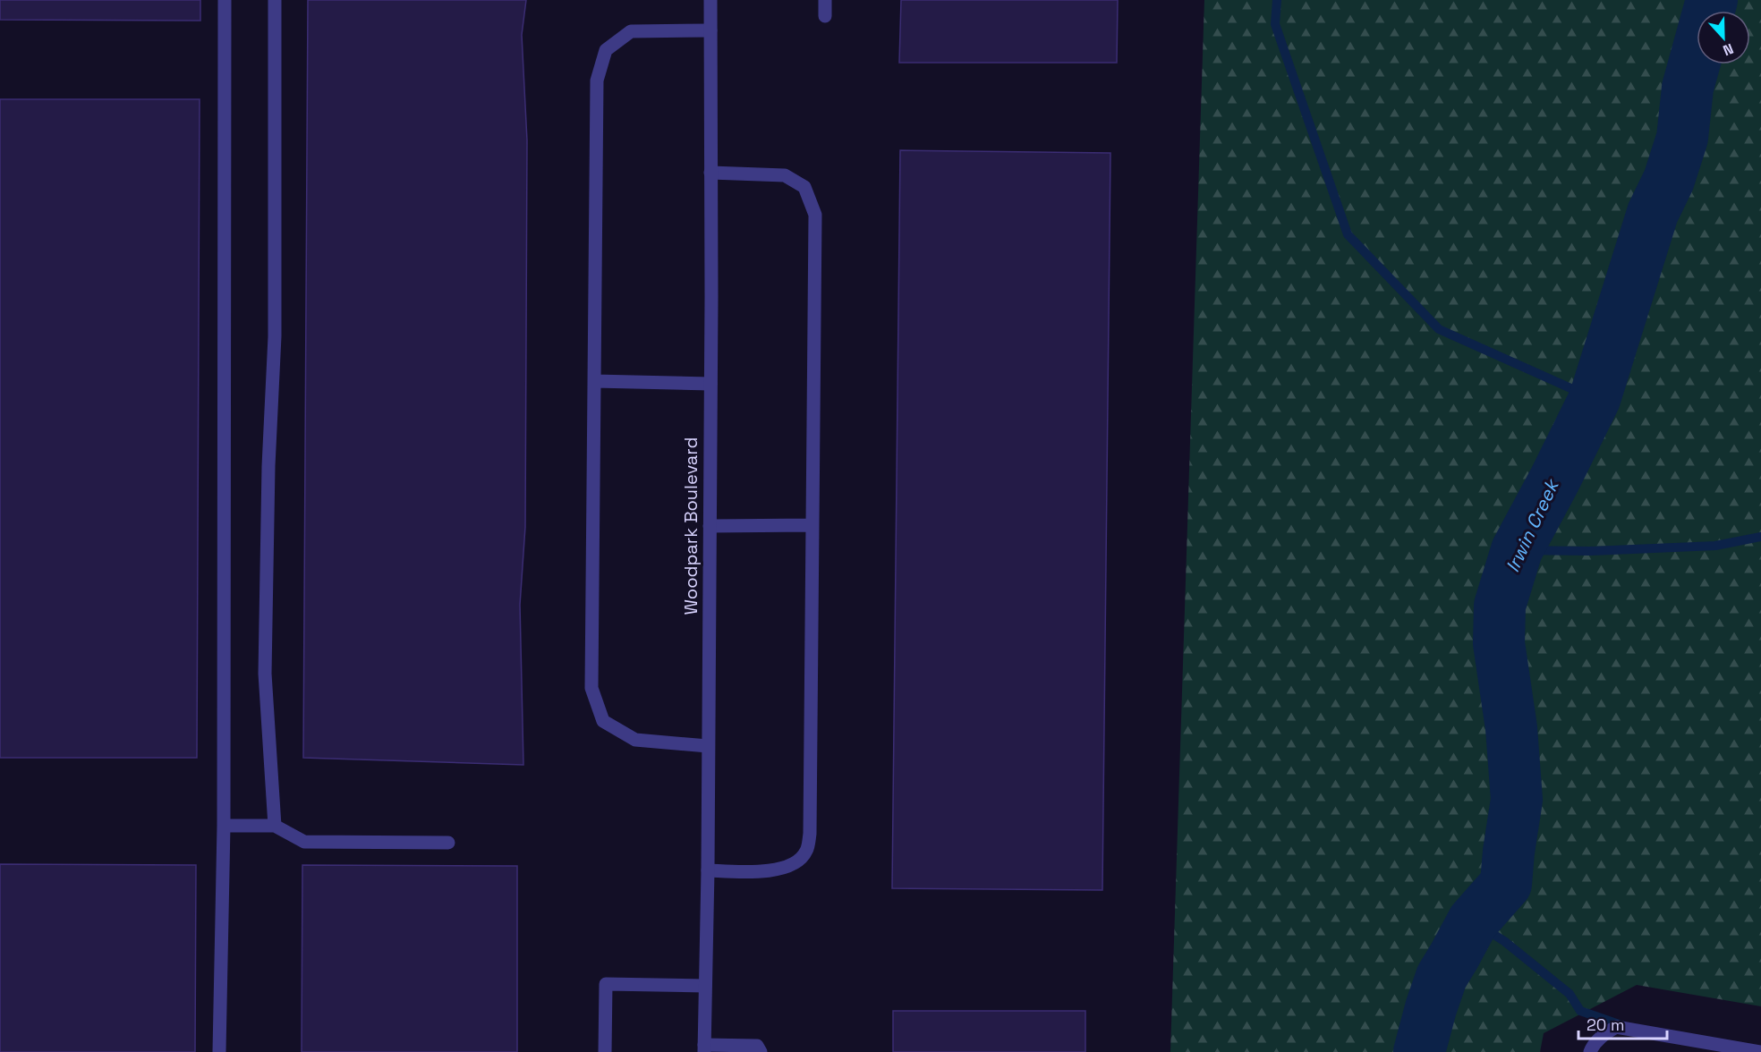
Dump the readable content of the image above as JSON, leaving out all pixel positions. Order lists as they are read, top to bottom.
{
  "streets": {
    "street": ["Woodpark Boulevard"]
  },
  "water": ["Irwin Creek"],
  "scale_bar": "20 m",
  "north": "bottom"
}
